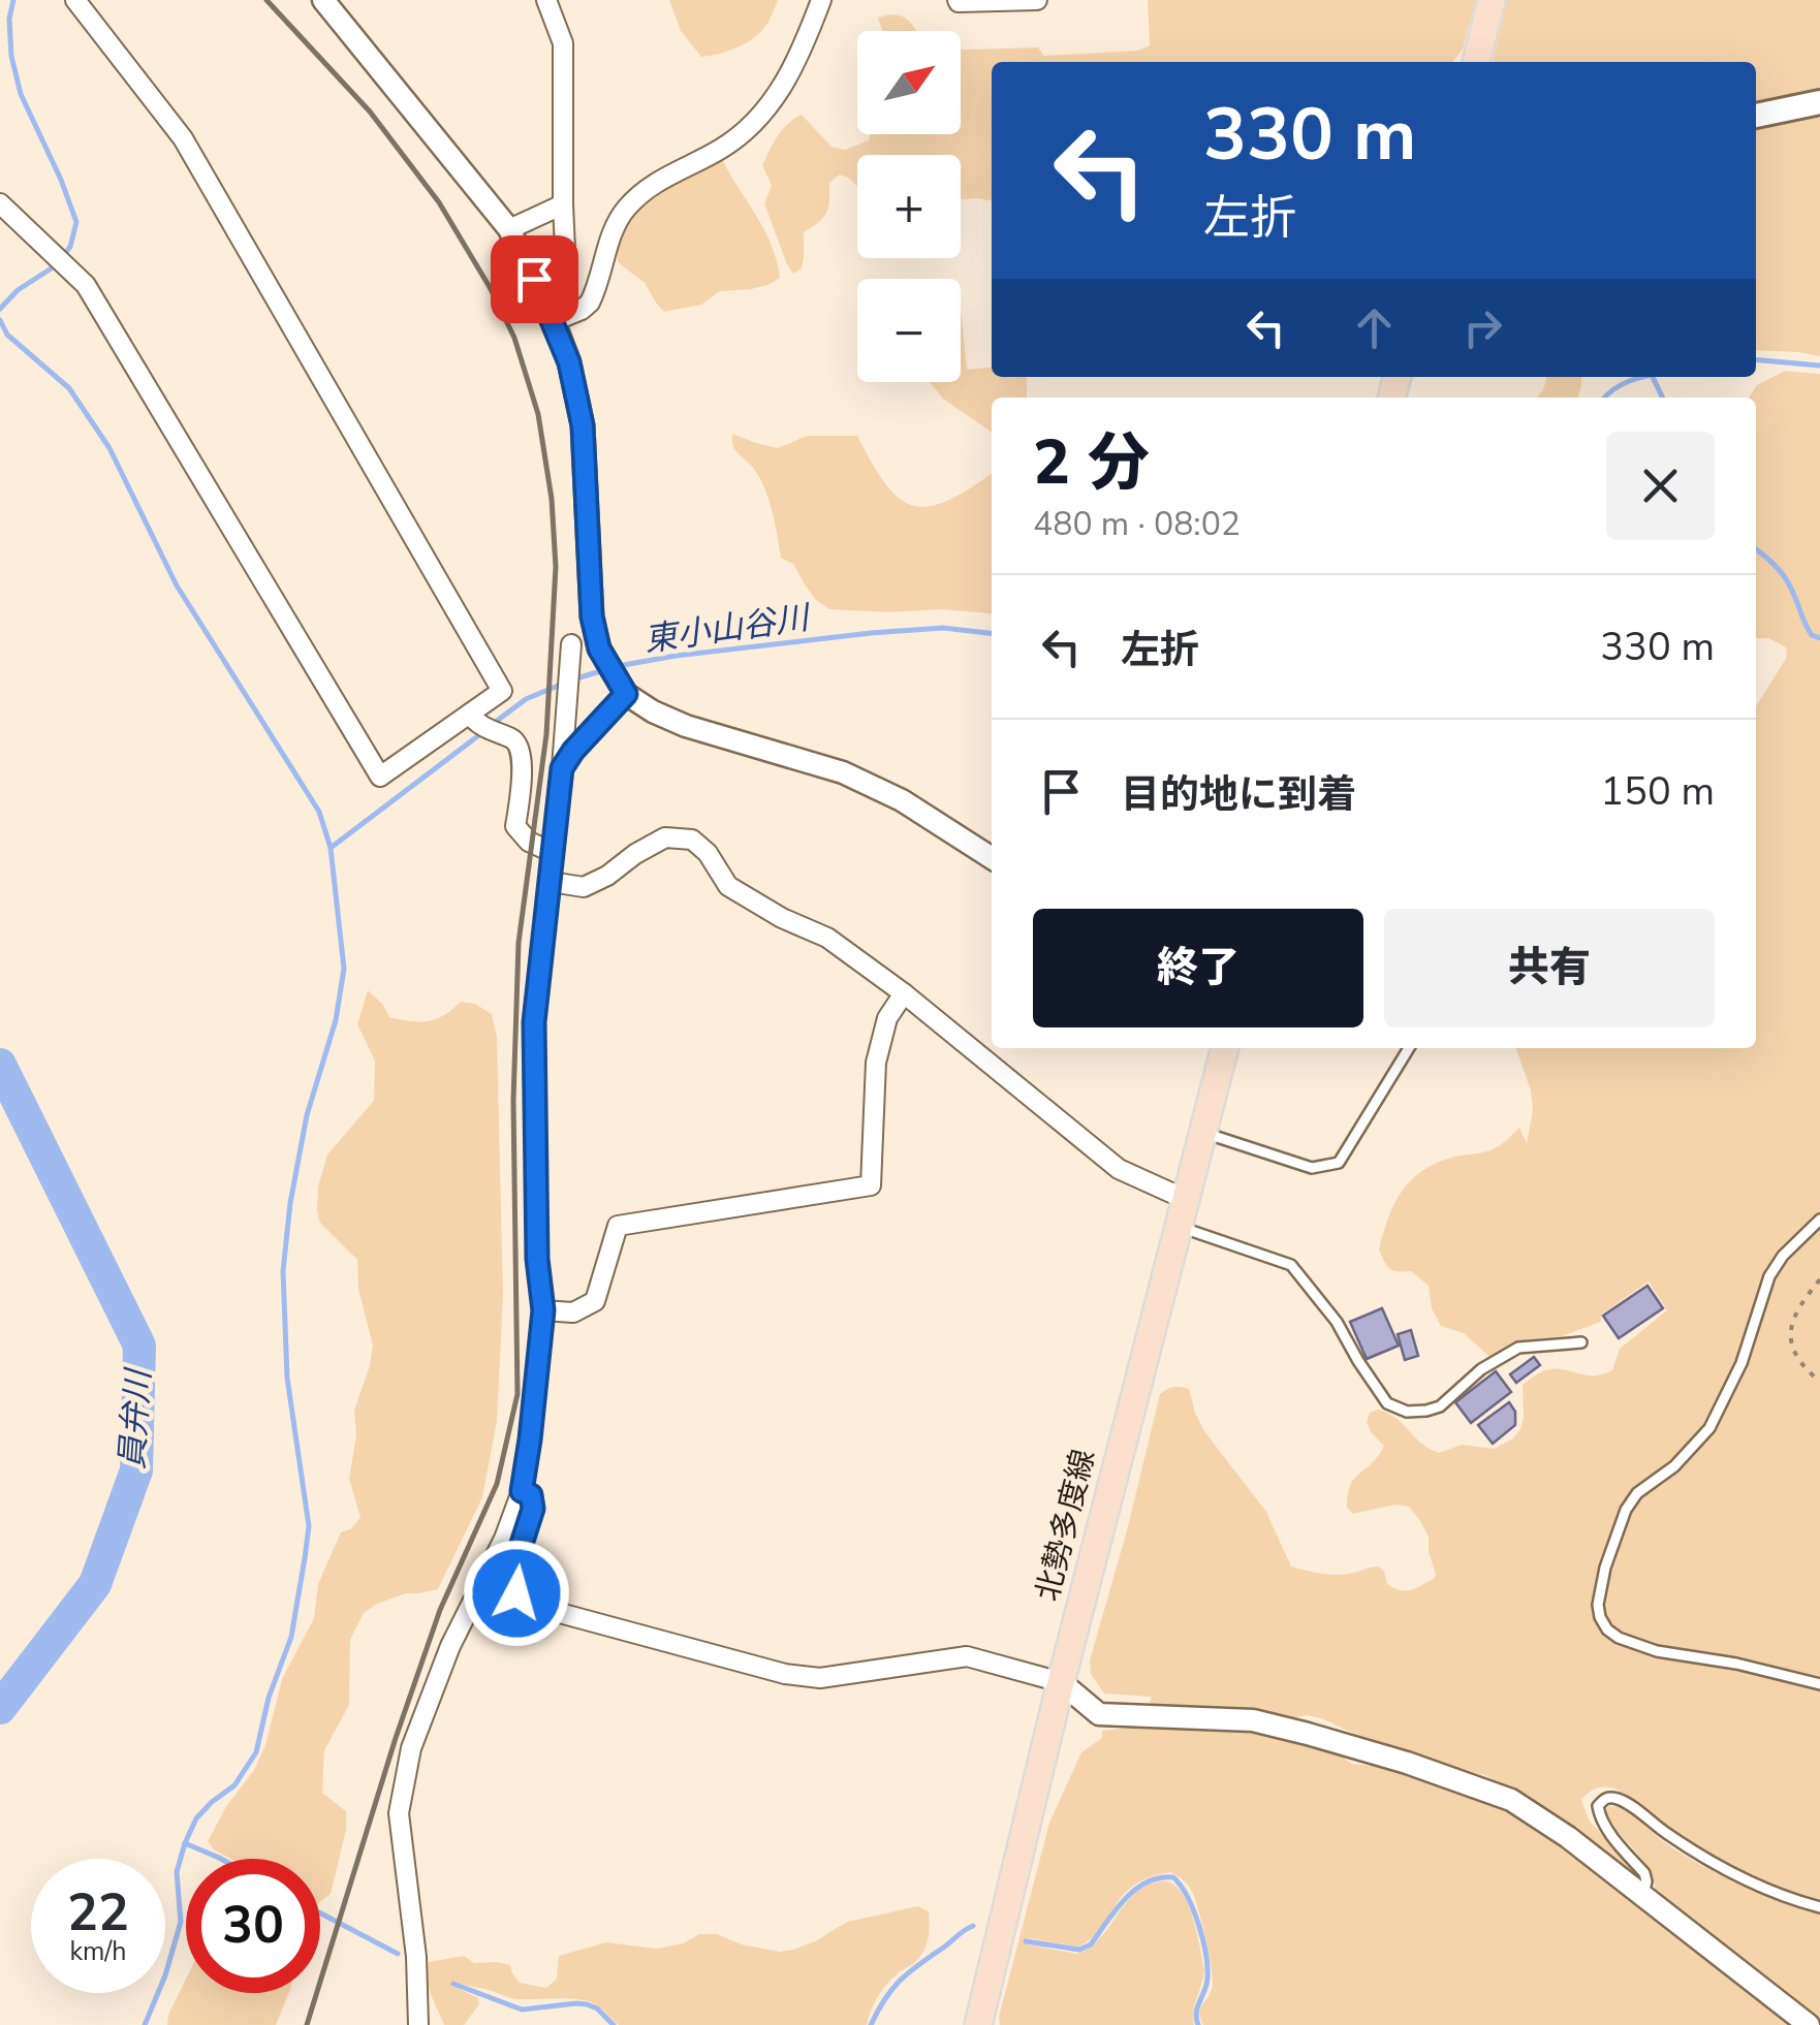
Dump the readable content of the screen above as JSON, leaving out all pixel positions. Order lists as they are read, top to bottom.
{
  "streets": {
    "main road": ["北勢多度線"]
  },
  "water": ["東小山谷川", "員弁川"],
  "north": "top right",
  "page": {
    "map_buttons": ["+", "−"],
    "turn": ["330 m", "左折"],
    "heading": ["2 分", "480 m · 08:02"],
    "list": [
      {
        "name": "左折",
        "value": "330 m"
      },
      {
        "name": "目的地に到着",
        "value": "150 m"
      }
    ],
    "buttons": ["終了", "共有"],
    "speed": "22 km/h",
    "limit": "30"
  }
}
